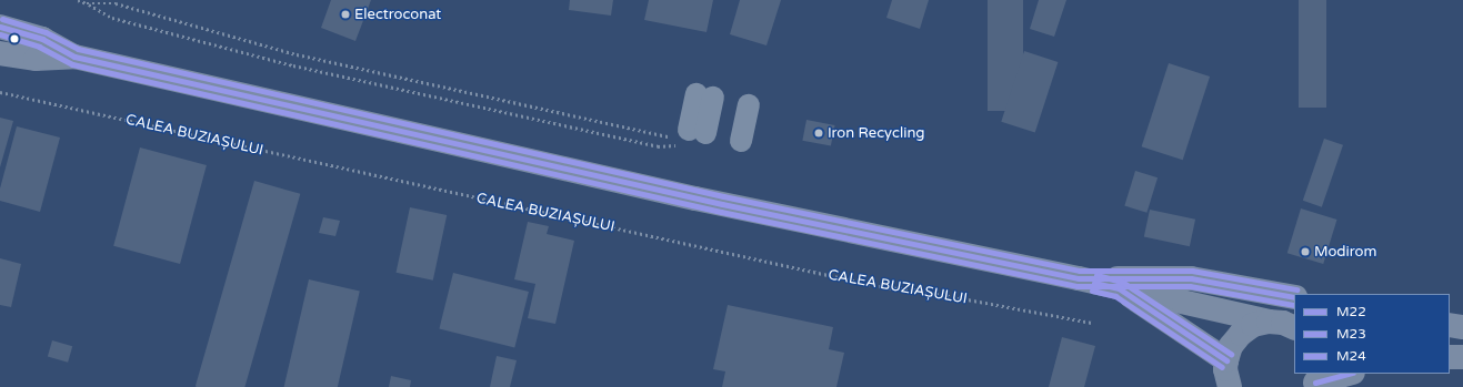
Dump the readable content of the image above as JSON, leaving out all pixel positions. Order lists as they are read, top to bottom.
{
  "streets": {
    "path": ["CALEA BUZIAȘULUI"]
  },
  "places": ["Electroconat", "Iron Recycling", "Modirom"],
  "lines": ["transit line M24", "transit line M22", "transit line M23"],
  "legend": ["M22", "M23", "M24"]
}
